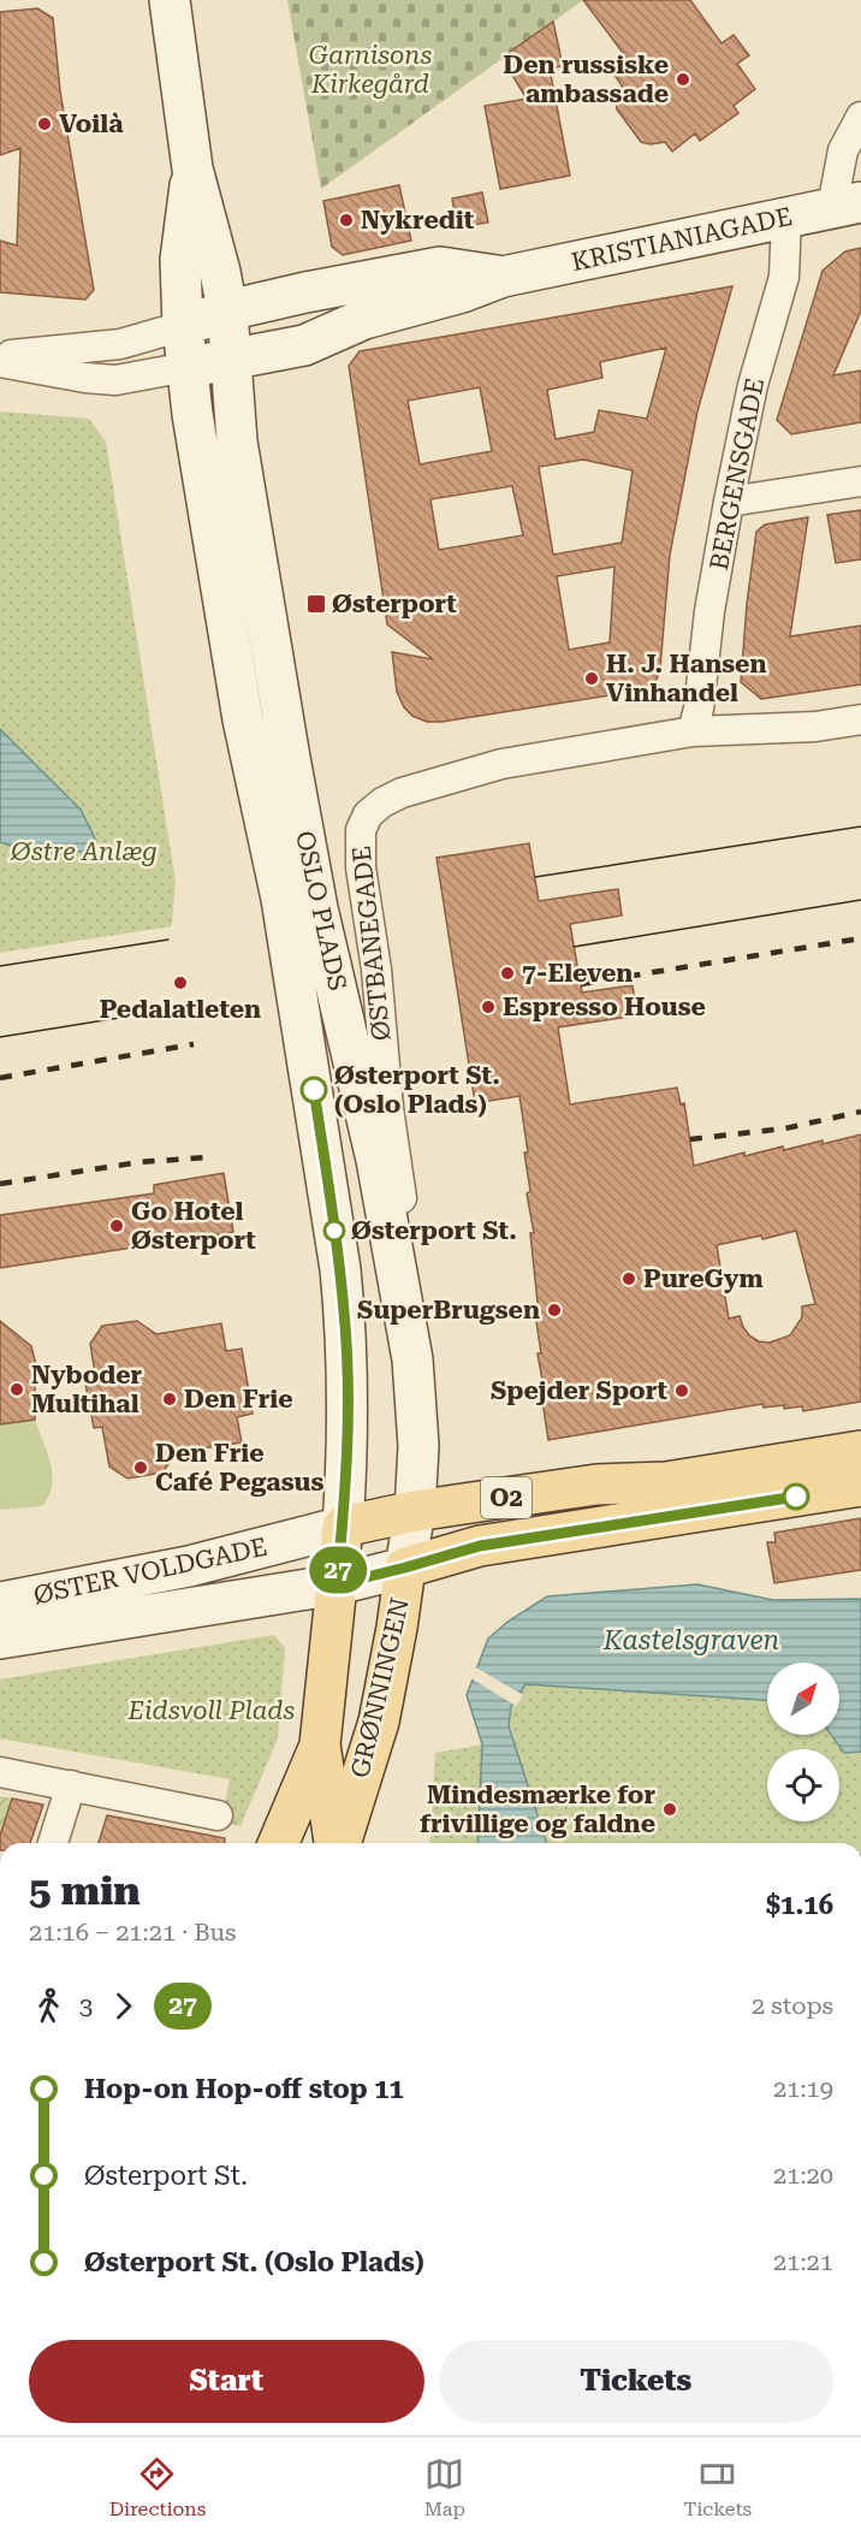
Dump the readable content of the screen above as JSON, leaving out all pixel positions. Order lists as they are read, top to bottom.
{
  "streets": {
    "main road": ["O2", "GRØNNINGEN"],
    "street": [
      "KRISTIANIAGADE",
      "BERGENSGADE",
      "OSLO PLADS",
      "ØSTBANEGADE",
      "ØSTER VOLDGADE"
    ]
  },
  "crossings": [
    ["KRISTIANIAGADE", "BERGENSGADE"],
    ["KRISTIANIAGADE", "OSLO PLADS"],
    ["BERGENSGADE", "ØSTBANEGADE"],
    ["OSLO PLADS", "ØSTBANEGADE"],
    ["OSLO PLADS", "O2"],
    ["OSLO PLADS", "ØSTER VOLDGADE"],
    ["OSLO PLADS", "GRØNNINGEN"],
    ["O2", "ØSTER VOLDGADE"],
    ["O2", "GRØNNINGEN"],
    ["ØSTER VOLDGADE", "GRØNNINGEN"]
  ],
  "water": ["Kastelsgraven"],
  "parks": ["Garnisons Kirkegård", "Østre Anlæg", "Eidsvoll Plads"],
  "places": {
    "other": [
      "Den russiske ambassade",
      "Voilà",
      "Nykredit",
      "H. J. Hansen Vinhandel",
      "7-Eleven",
      "Pedalatleten",
      "Espresso House",
      "Østerport St. (Oslo Plads)",
      "Go Hotel Østerport",
      "Østerport St.",
      "PureGym",
      "SuperBrugsen",
      "Nyboder Multihal",
      "Spejder Sport",
      "Den Frie",
      "Den Frie Café Pegasus",
      "Mindesmærke for frivillige og faldne"
    ],
    "transit": ["Østerport"]
  },
  "lines": ["bus line 27"],
  "north": "top right",
  "page": {
    "on_map": "27",
    "heading": ["5 min", "21:16 – 21:21 · Bus", "$1.16"],
    "legs": ["3", "27", "2 stops"],
    "list": [
      {
        "name": "Hop-on Hop-off stop 11",
        "value": "21:19"
      },
      {
        "name": "Østerport St.",
        "value": "21:20"
      },
      {
        "name": "Østerport St. (Oslo Plads)",
        "value": "21:21"
      }
    ],
    "buttons": ["Start", "Tickets"],
    "tabs": ["Directions", "Map", "Tickets"]
  }
}
